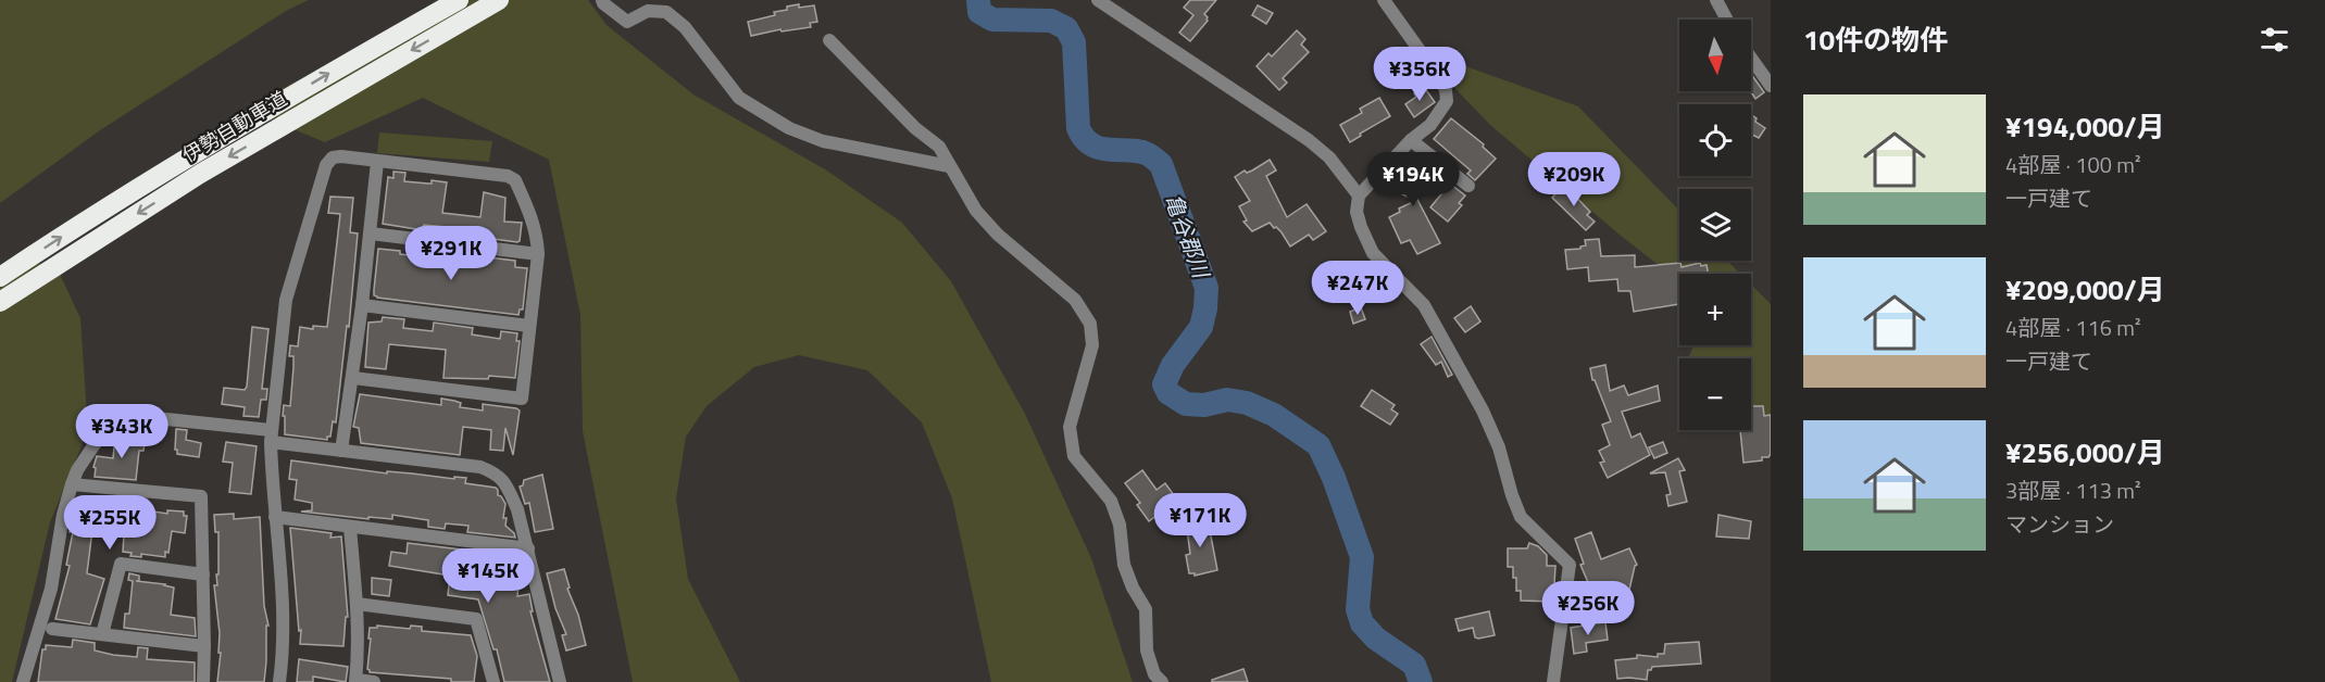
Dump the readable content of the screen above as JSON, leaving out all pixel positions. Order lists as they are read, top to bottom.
{
  "streets": {
    "highway": ["伊勢自動車道"]
  },
  "water": ["亀谷郡川"],
  "north": "bottom",
  "page": {
    "heading": "10件の物件",
    "map_buttons": ["+", "−"],
    "price": [
      "¥356K",
      "¥194K",
      "¥209K",
      "¥291K",
      "¥247K",
      "¥343K",
      "¥171K",
      "¥255K",
      "¥145K",
      "¥256K"
    ],
    "list": [
      {
        "name": "¥194,000/月",
        "note": "4部屋 · 100 m² · 一戸建て"
      },
      {
        "name": "¥209,000/月",
        "note": "4部屋 · 116 m² · 一戸建て"
      },
      {
        "name": "¥256,000/月",
        "note": "3部屋 · 113 m² · マンション"
      }
    ]
  }
}
